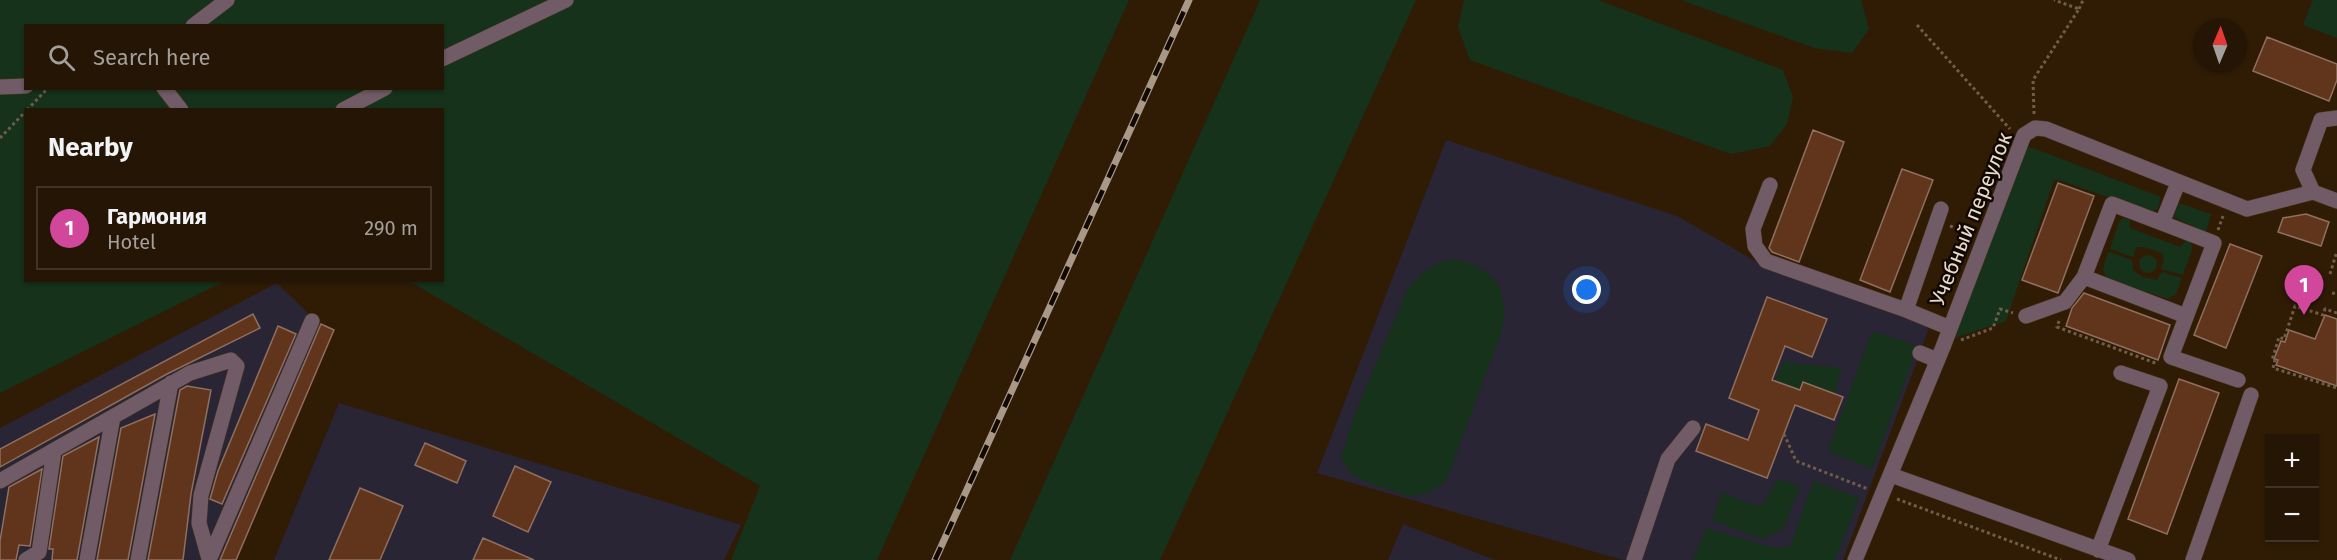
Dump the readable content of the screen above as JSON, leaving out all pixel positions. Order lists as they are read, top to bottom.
{
  "streets": {
    "street": ["Учебный переулок"]
  },
  "north": "top",
  "page": {
    "search": "Search here",
    "heading": "Nearby",
    "list": [
      {
        "mark": "1",
        "name": "Гармония",
        "note": "Hotel",
        "value": "290 m"
      }
    ],
    "pins": "1",
    "map_buttons": ["+", "−"]
  }
}
